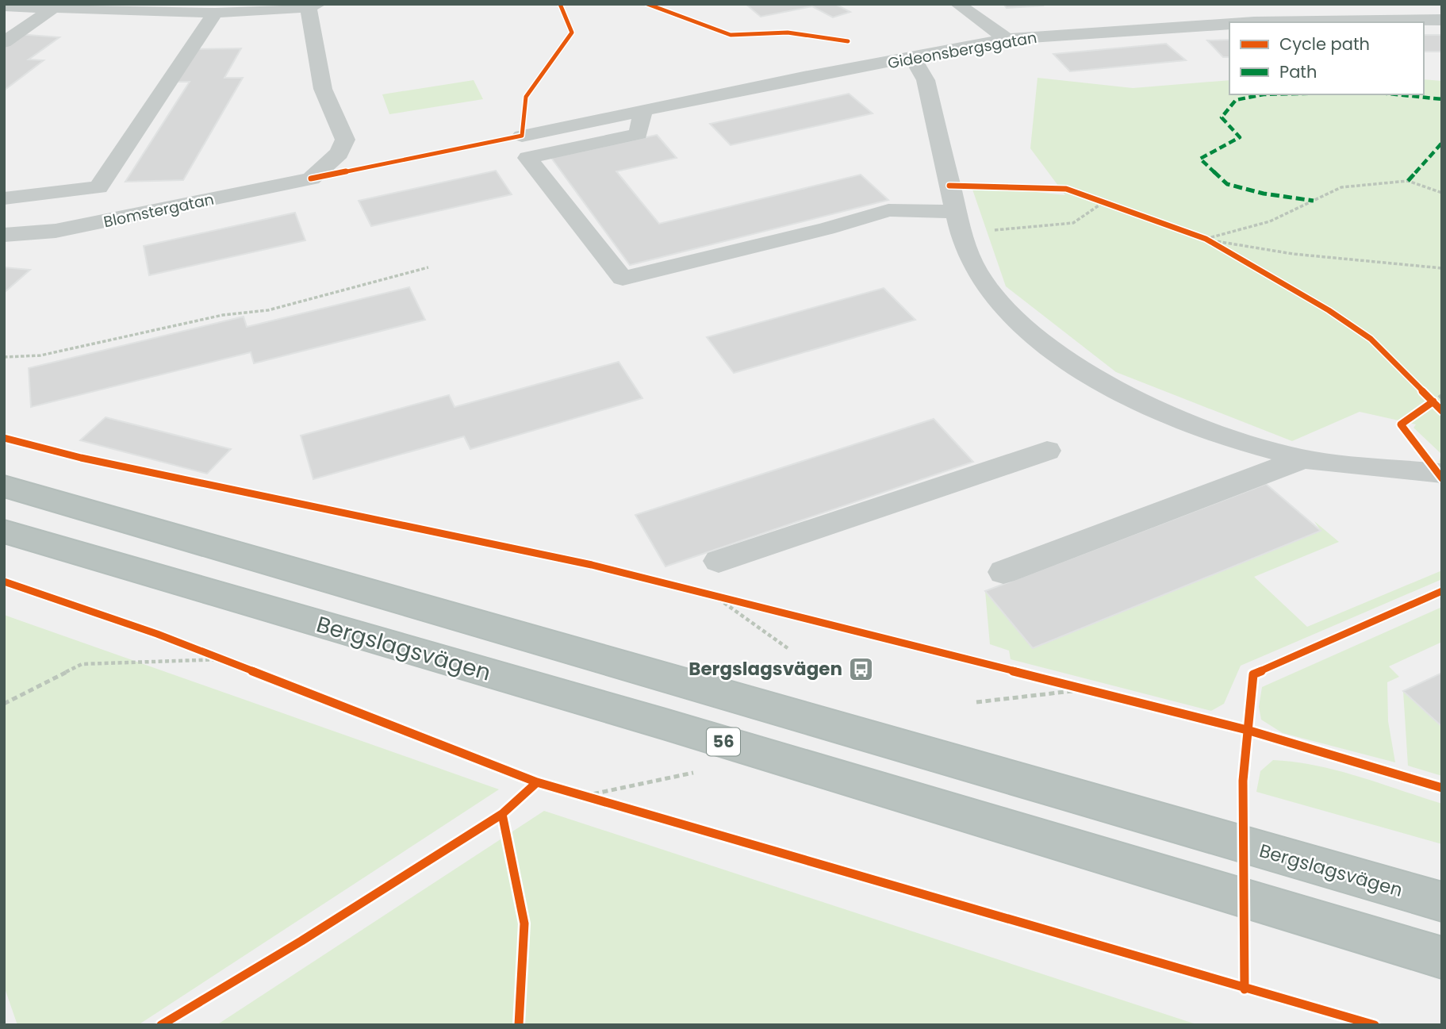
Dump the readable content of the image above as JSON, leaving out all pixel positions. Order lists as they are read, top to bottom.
{
  "streets": {
    "highway": ["Bergslagsvägen", "56"],
    "street": ["Gideonsbergsgatan", "Blomstergatan"]
  },
  "places": {
    "bus stop": ["Bergslagsvägen"]
  },
  "legend": ["Cycle path", "Path"]
}
